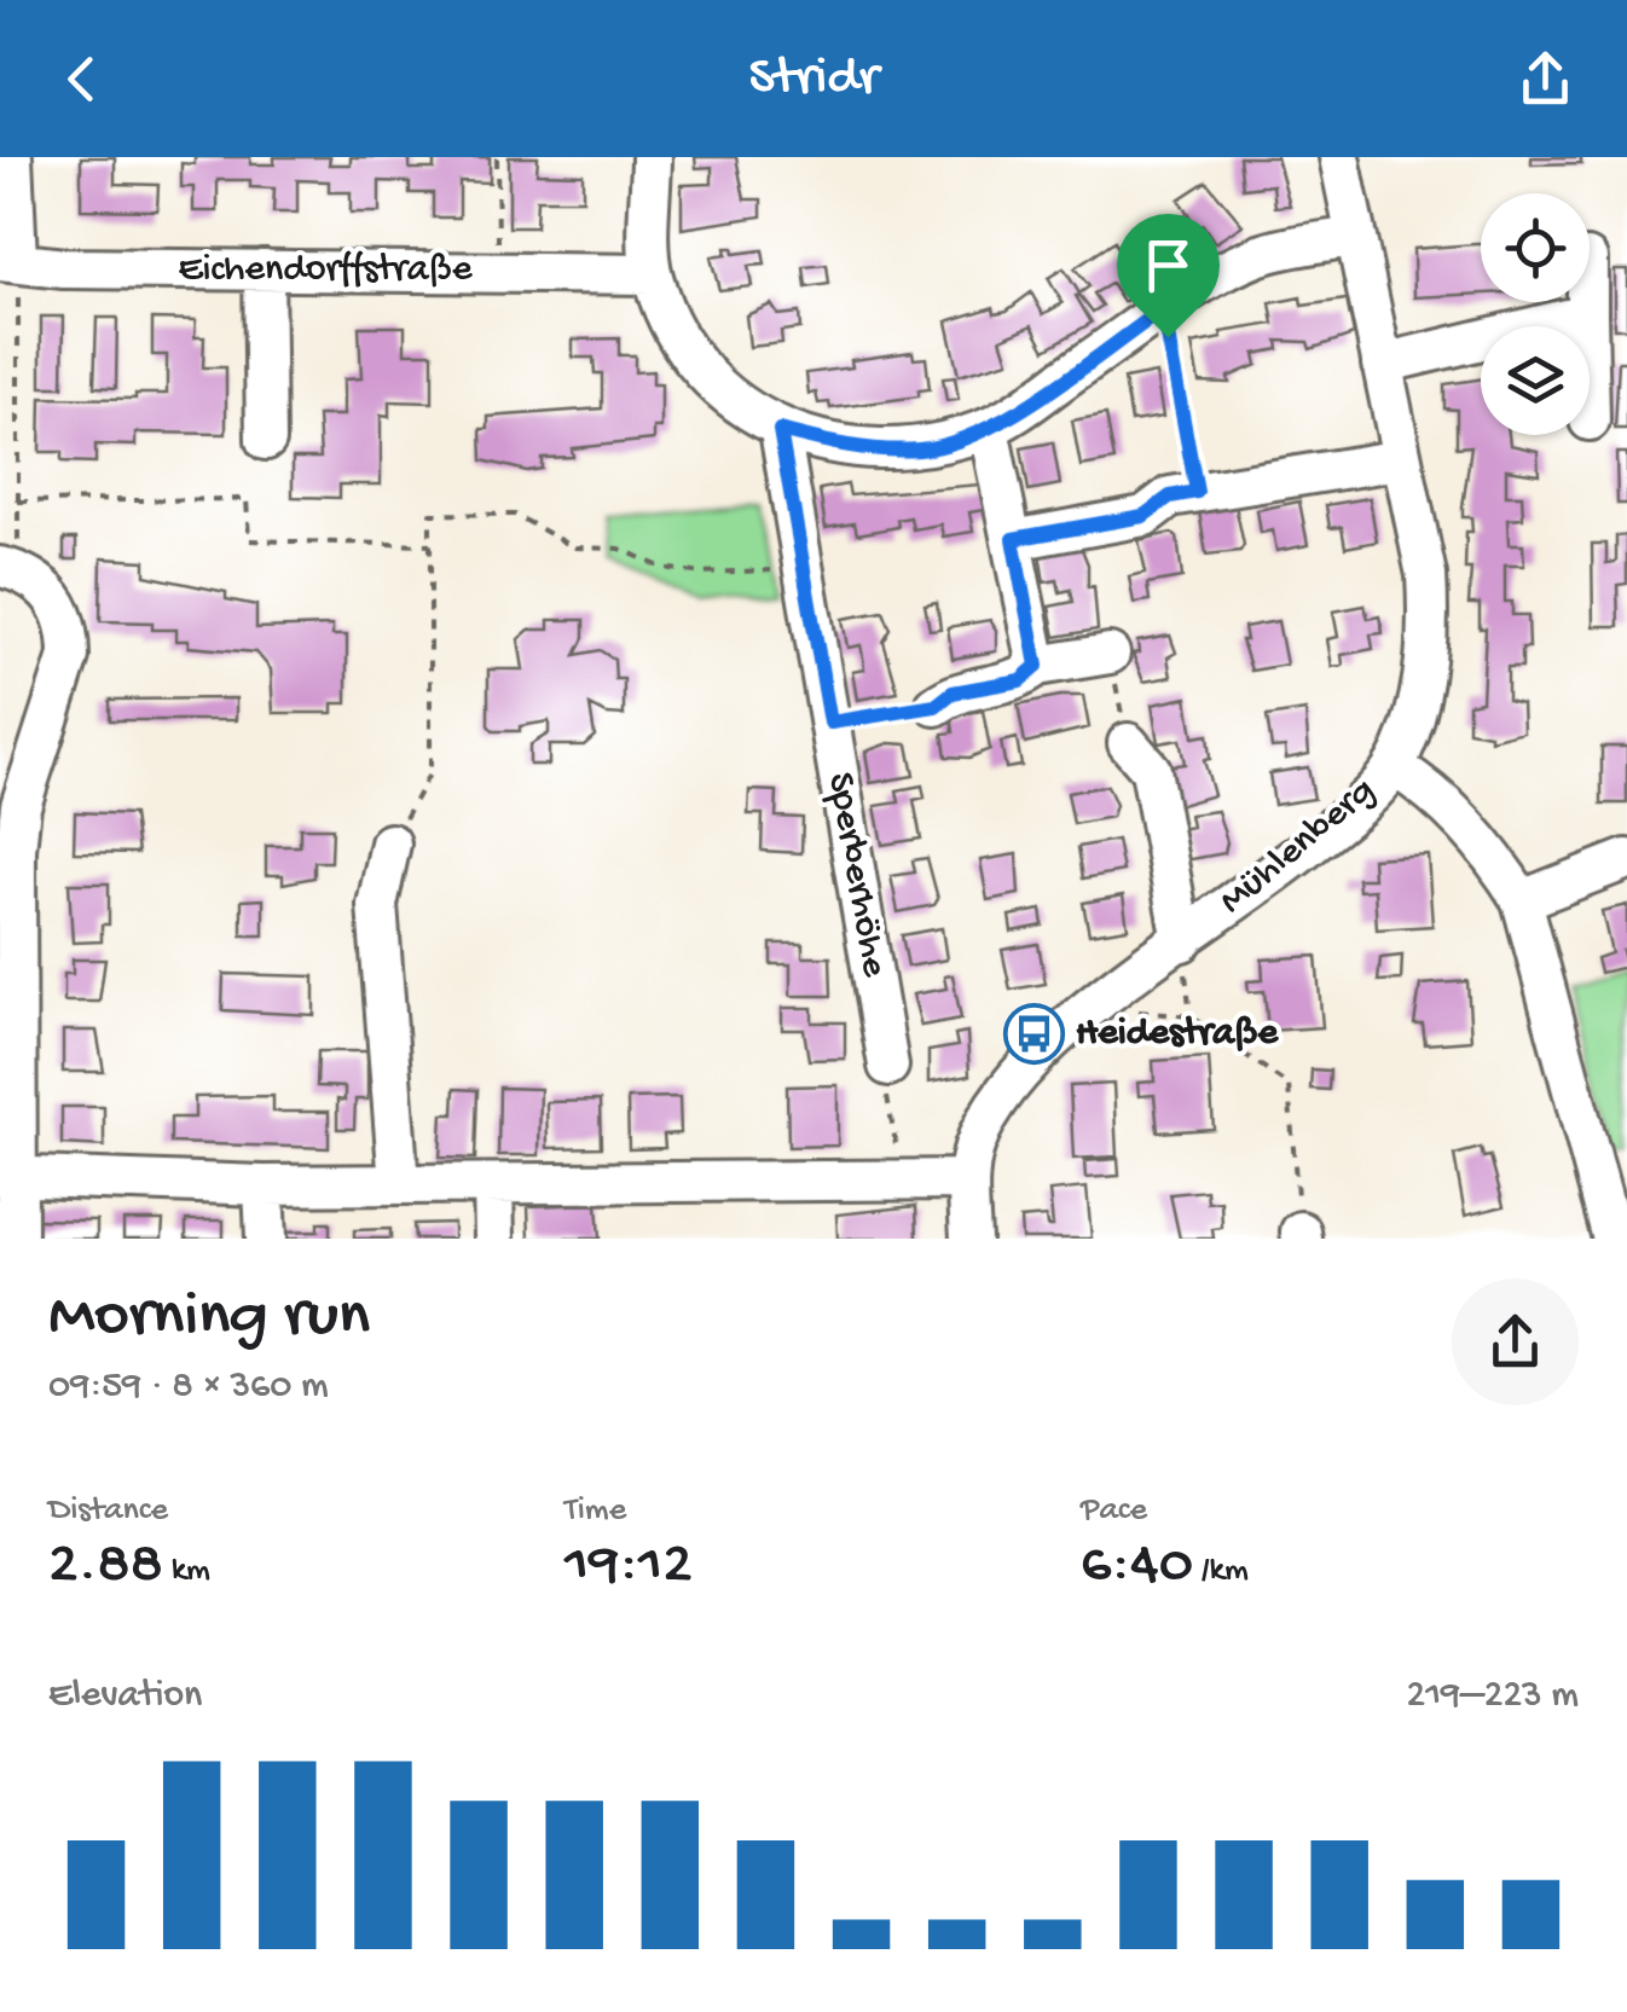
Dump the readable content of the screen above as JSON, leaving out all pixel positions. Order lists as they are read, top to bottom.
{
  "streets": {
    "street": ["Eichendorffstraße", "Mühlenberg", "Sperberhöhe"]
  },
  "places": {
    "bus stop": ["Heidestraße"]
  },
  "page": {
    "header": "Stridr",
    "heading": ["Morning run", "09:59 · 8 × 360 m"],
    "stats": [
      ["Distance", "2.88 km"],
      ["Time", "19:12"],
      ["Pace", "6:40 /km"]
    ],
    "chart": ["Elevation", "219–223 m"]
  }
}
